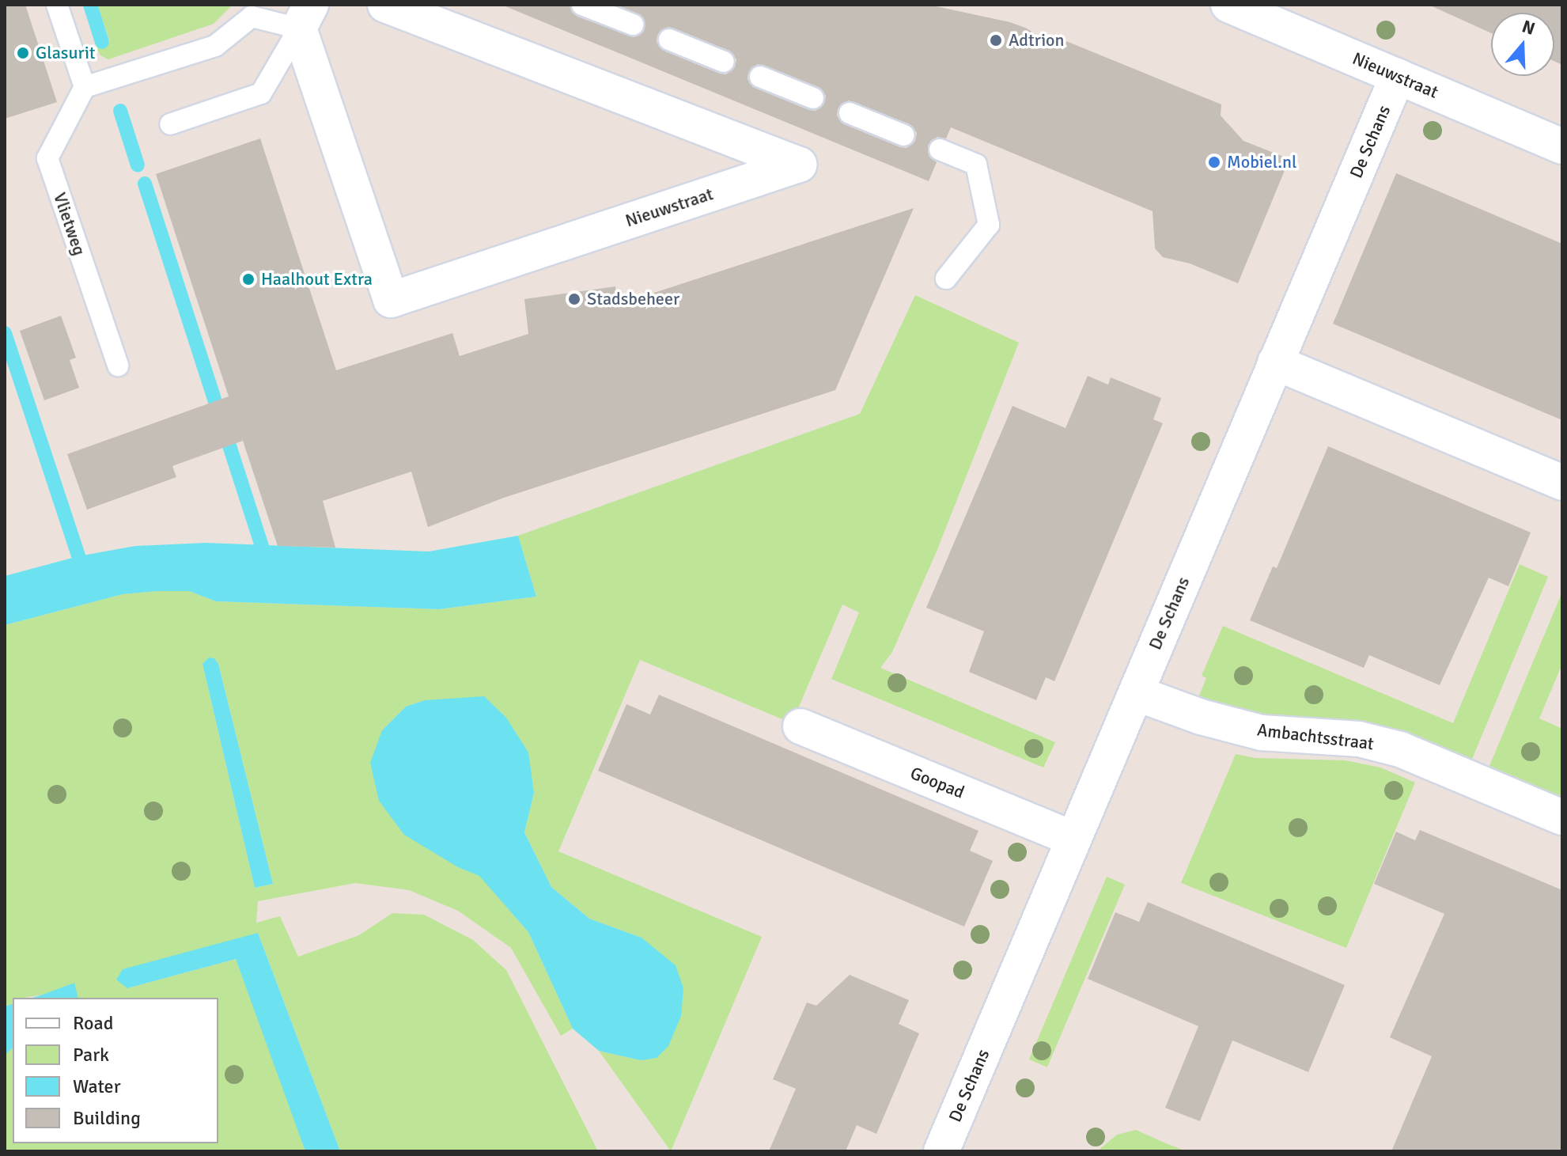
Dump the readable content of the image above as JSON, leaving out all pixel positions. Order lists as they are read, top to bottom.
{
  "streets": {
    "street": [
      "Nieuwstraat",
      "De Schans",
      "Ambachtsstraat",
      "Goopad"
    ],
    "lane": ["Vlietweg"]
  },
  "crossings": [
    ["Nieuwstraat", "De Schans"],
    ["De Schans", "Ambachtsstraat"],
    ["De Schans", "Goopad"]
  ],
  "places": [
    "Adtrion",
    "Glasurit",
    "Mobiel.nl",
    "Haalhout Extra",
    "Stadsbeheer"
  ],
  "legend": [
    "Road",
    "Park",
    "Water",
    "Building"
  ],
  "north": "top"
}
